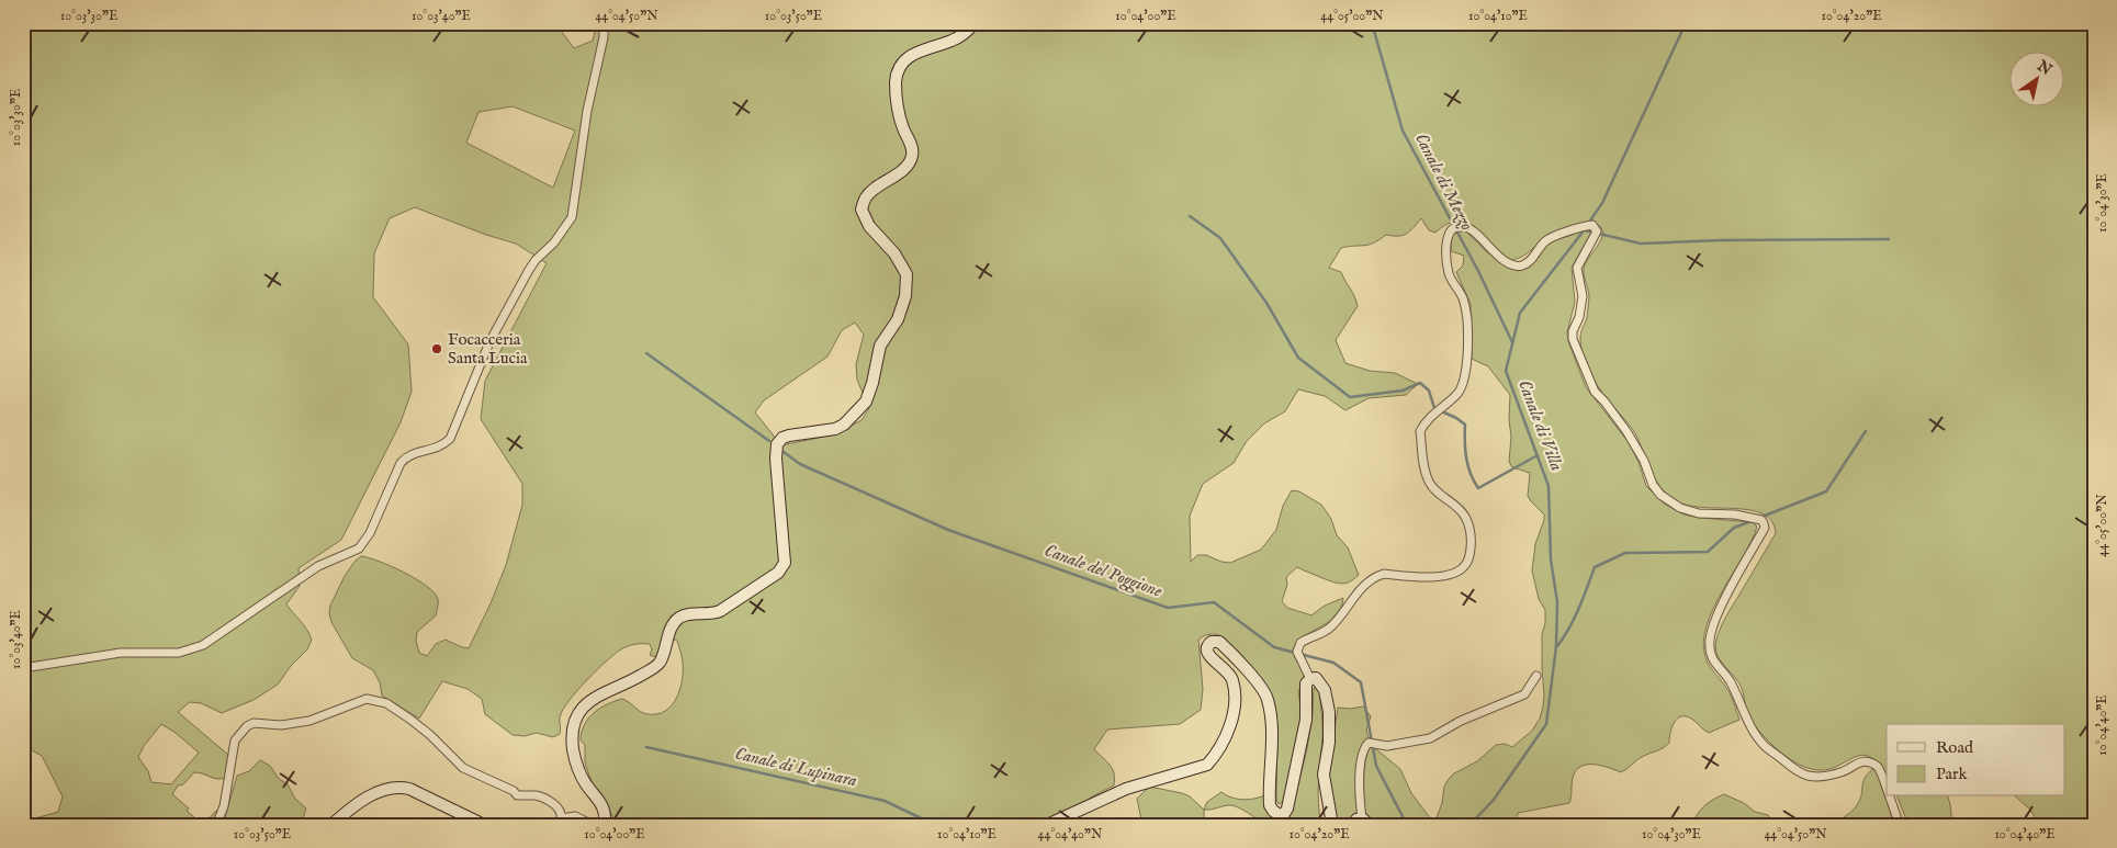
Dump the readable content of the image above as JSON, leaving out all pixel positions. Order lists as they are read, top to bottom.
{
  "water": [
    "Canale di Mezzo",
    "Canale di Villa",
    "Canale del Poggione",
    "Canale di Lupinara"
  ],
  "places": ["Focacceria Santa Lucia"],
  "legend": ["Road", "Park"],
  "north": "top right",
  "coordinates": [
    "10°03'30\"E",
    "10°03'40\"E",
    "44°04'50\"N",
    "10°03'50\"E",
    "10°04'00\"E",
    "44°05'00\"N",
    "10°04'10\"E",
    "10°04'20\"E",
    "10°04'30\"E",
    "10°04'40\"E",
    "44°04'40\"N"
  ]
}
